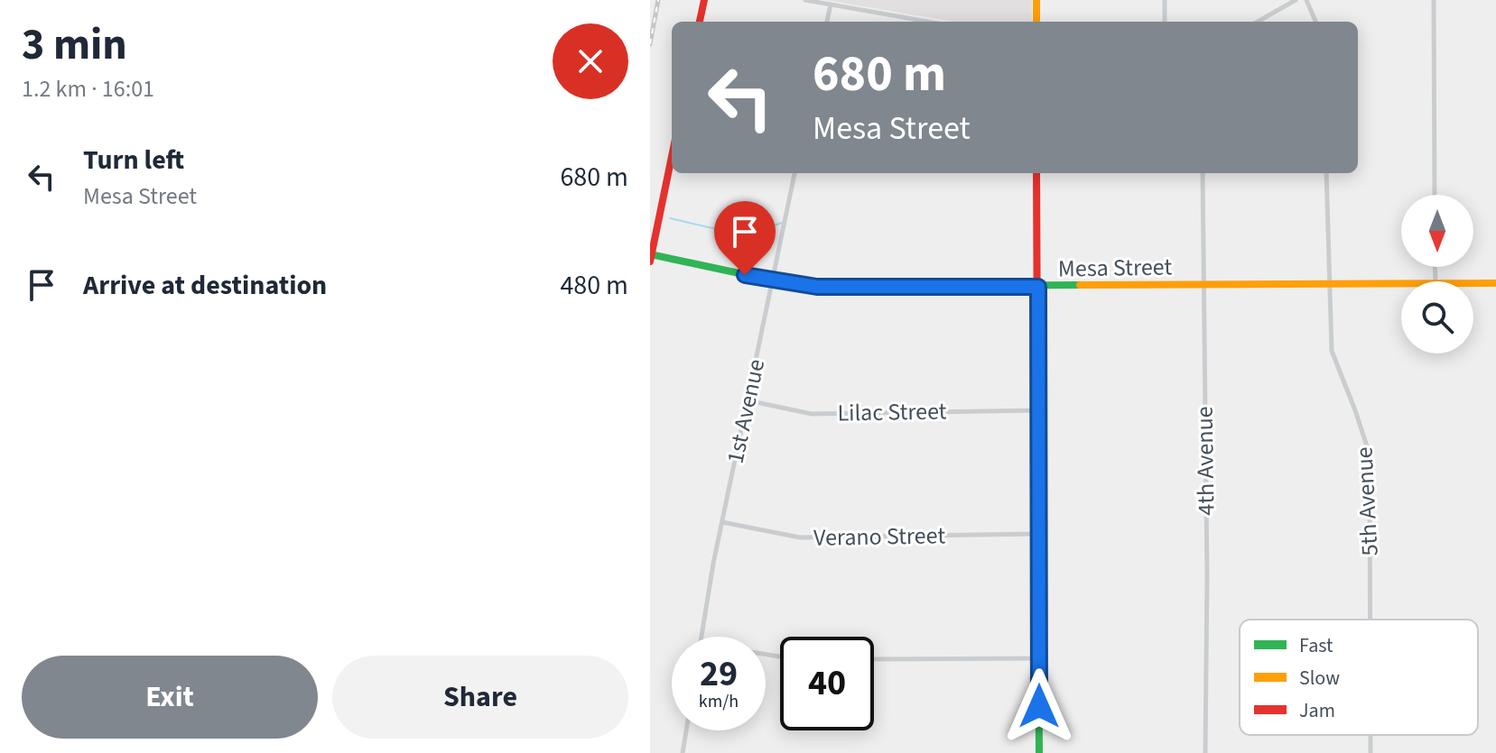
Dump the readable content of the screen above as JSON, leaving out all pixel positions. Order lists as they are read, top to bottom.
{
  "streets": {
    "street": [
      "Mesa Street",
      "1st Avenue",
      "Lilac Street",
      "4th Avenue",
      "5th Avenue",
      "Verano Street"
    ]
  },
  "crossings": [
    ["Mesa Street", "1st Avenue"],
    ["Mesa Street", "4th Avenue"],
    ["Mesa Street", "5th Avenue"],
    ["1st Avenue", "Lilac Street"],
    ["1st Avenue", "Verano Street"]
  ],
  "legend": ["Fast", "Slow", "Jam"],
  "north": "bottom",
  "page": {
    "heading": ["3 min", "1.2 km · 16:01"],
    "turn": ["680 m", "Mesa Street"],
    "list": [
      {
        "name": "Turn left",
        "note": "Mesa Street",
        "value": "680 m"
      },
      {
        "name": "Arrive at destination",
        "value": "480 m"
      }
    ],
    "speed": "29 km/h",
    "limit": "40",
    "buttons": ["Exit", "Share"]
  }
}
